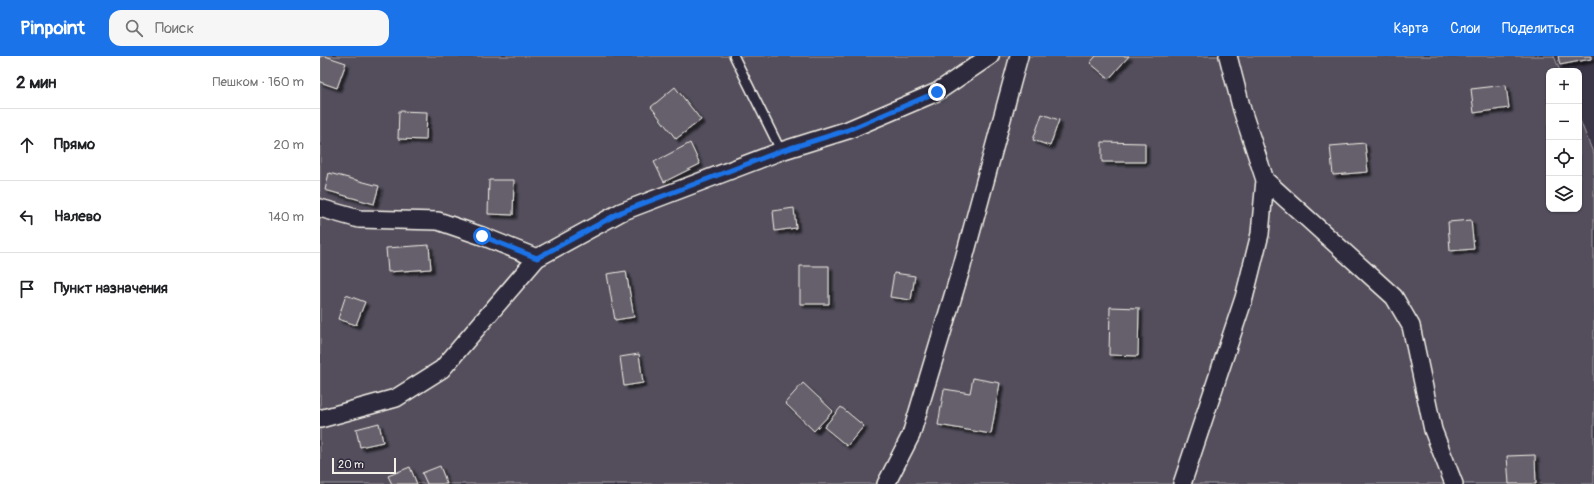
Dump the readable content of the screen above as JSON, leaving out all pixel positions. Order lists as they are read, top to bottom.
{
  "scale_bar": "20 m",
  "page": {
    "header": "Pinpoint",
    "search": "Поиск",
    "nav": ["Карта", "Слои", "Поделиться"],
    "heading": ["2 мин", "Пешком · 160 m"],
    "map_buttons": ["+", "−"],
    "list": [
      ["Прямо", "20 m"],
      ["Налево", "140 m"],
      "Пункт назначения"
    ],
    "scale": "20 m"
  }
}
